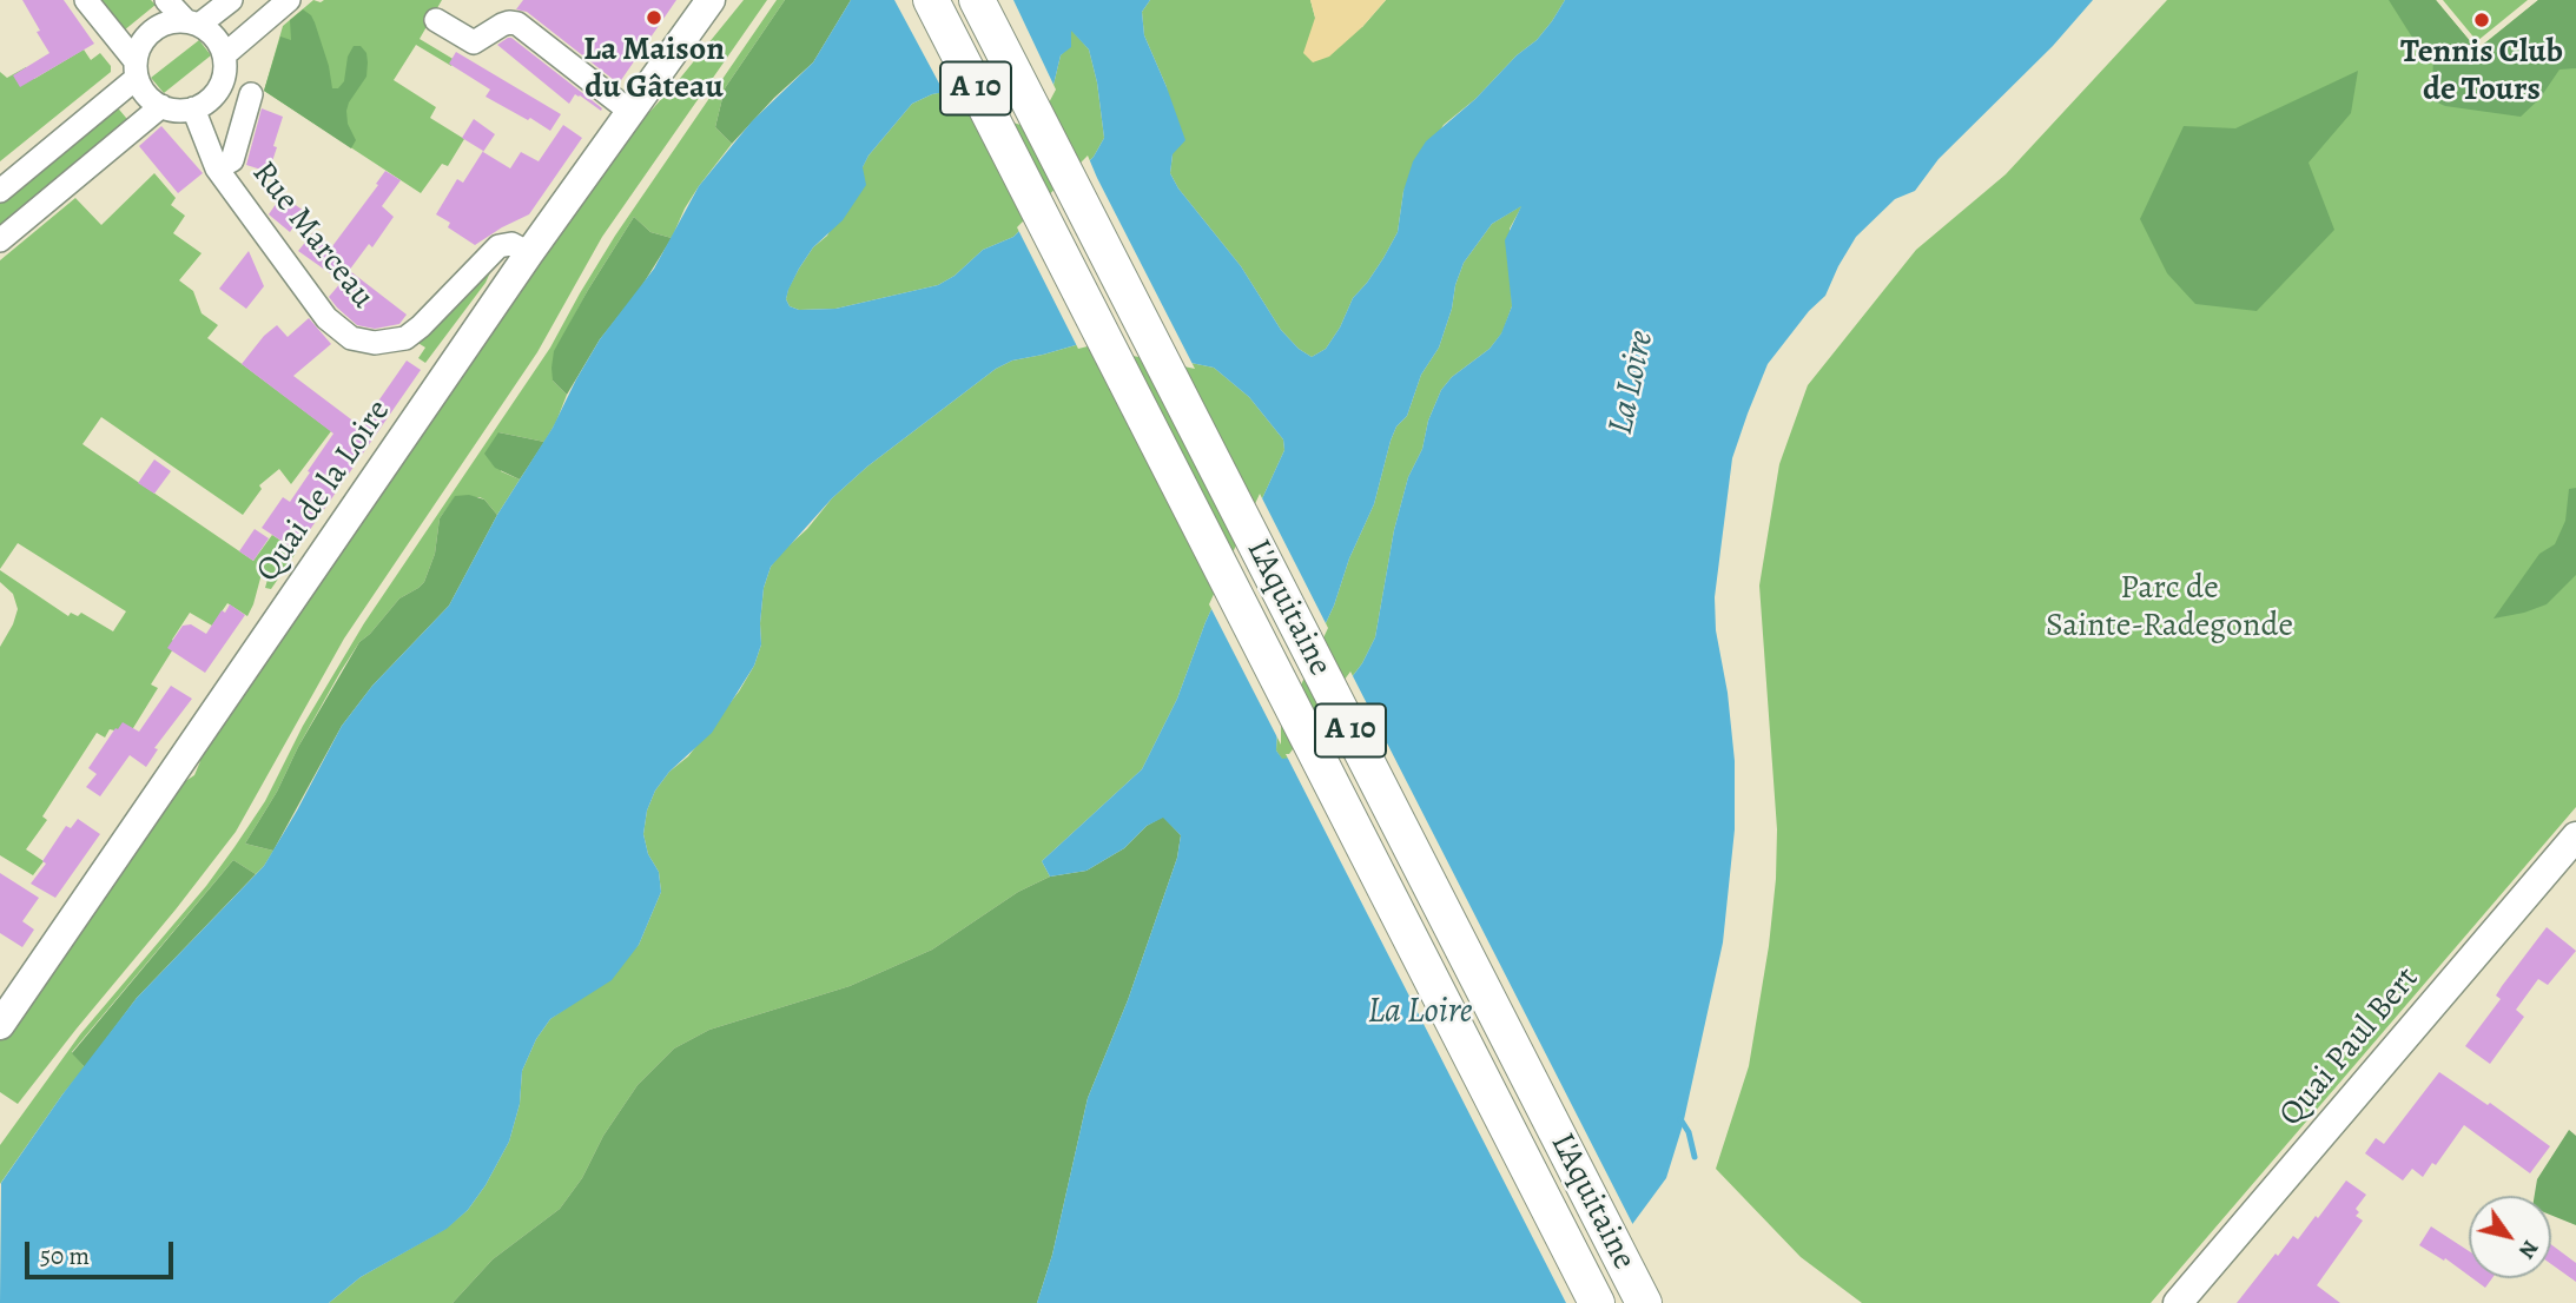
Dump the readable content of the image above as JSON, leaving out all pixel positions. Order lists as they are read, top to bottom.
{
  "streets": {
    "highway": ["A 10", "L'Aquitaine"],
    "main road": ["Quai de la Loire", "Quai Paul Bert"],
    "street": ["Rue Marceau"]
  },
  "crossings": [
    ["Rue Marceau", "Quai de la Loire"]
  ],
  "water": ["La Loire"],
  "parks": ["Parc de Sainte-Radegonde"],
  "places": ["La Maison du Gâteau", "Tennis Club de Tours"],
  "scale_bar": "50 m",
  "north": "bottom right"
}
